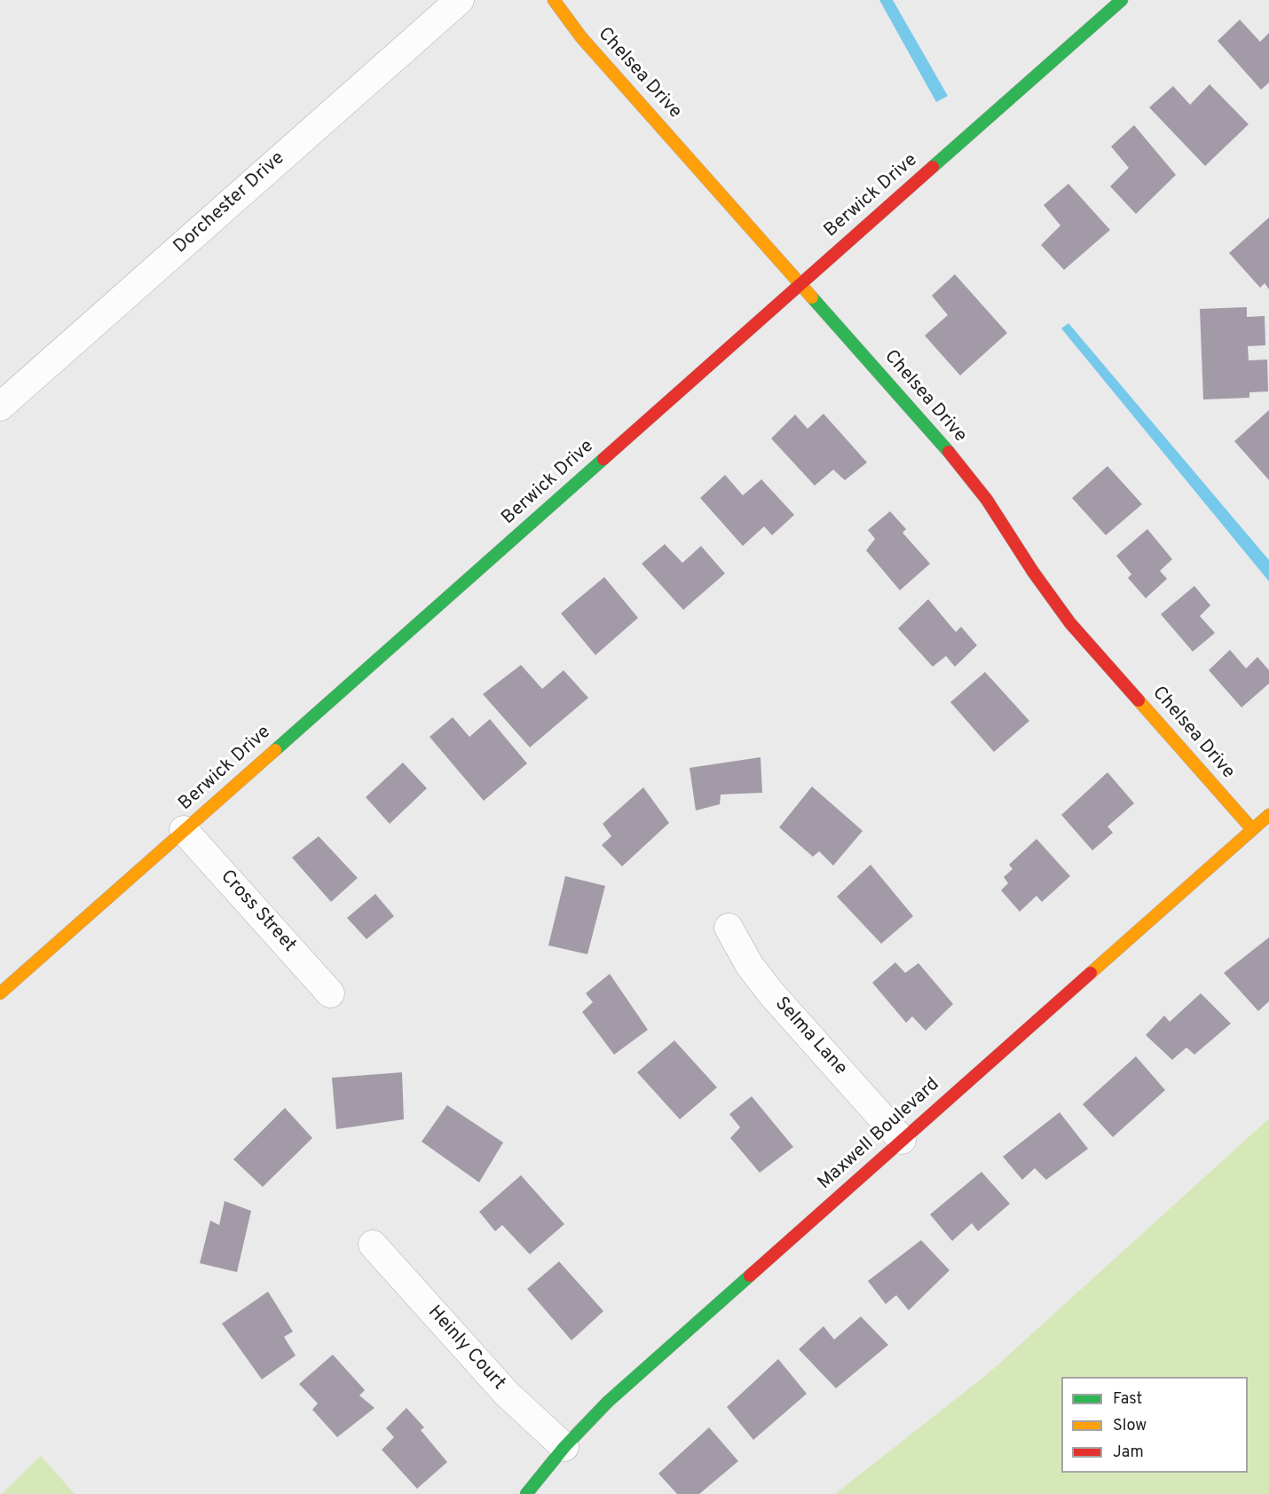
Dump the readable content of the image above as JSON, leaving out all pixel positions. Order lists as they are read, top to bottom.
{
  "streets": {
    "street": [
      "Chelsea Drive",
      "Berwick Drive",
      "Dorchester Drive",
      "Cross Street",
      "Selma Lane",
      "Maxwell Boulevard",
      "Heinly Court"
    ]
  },
  "crossings": [
    ["Chelsea Drive", "Berwick Drive"],
    ["Chelsea Drive", "Maxwell Boulevard"],
    ["Berwick Drive", "Cross Street"],
    ["Selma Lane", "Maxwell Boulevard"],
    ["Maxwell Boulevard", "Heinly Court"]
  ],
  "legend": ["Fast", "Slow", "Jam"]
}
